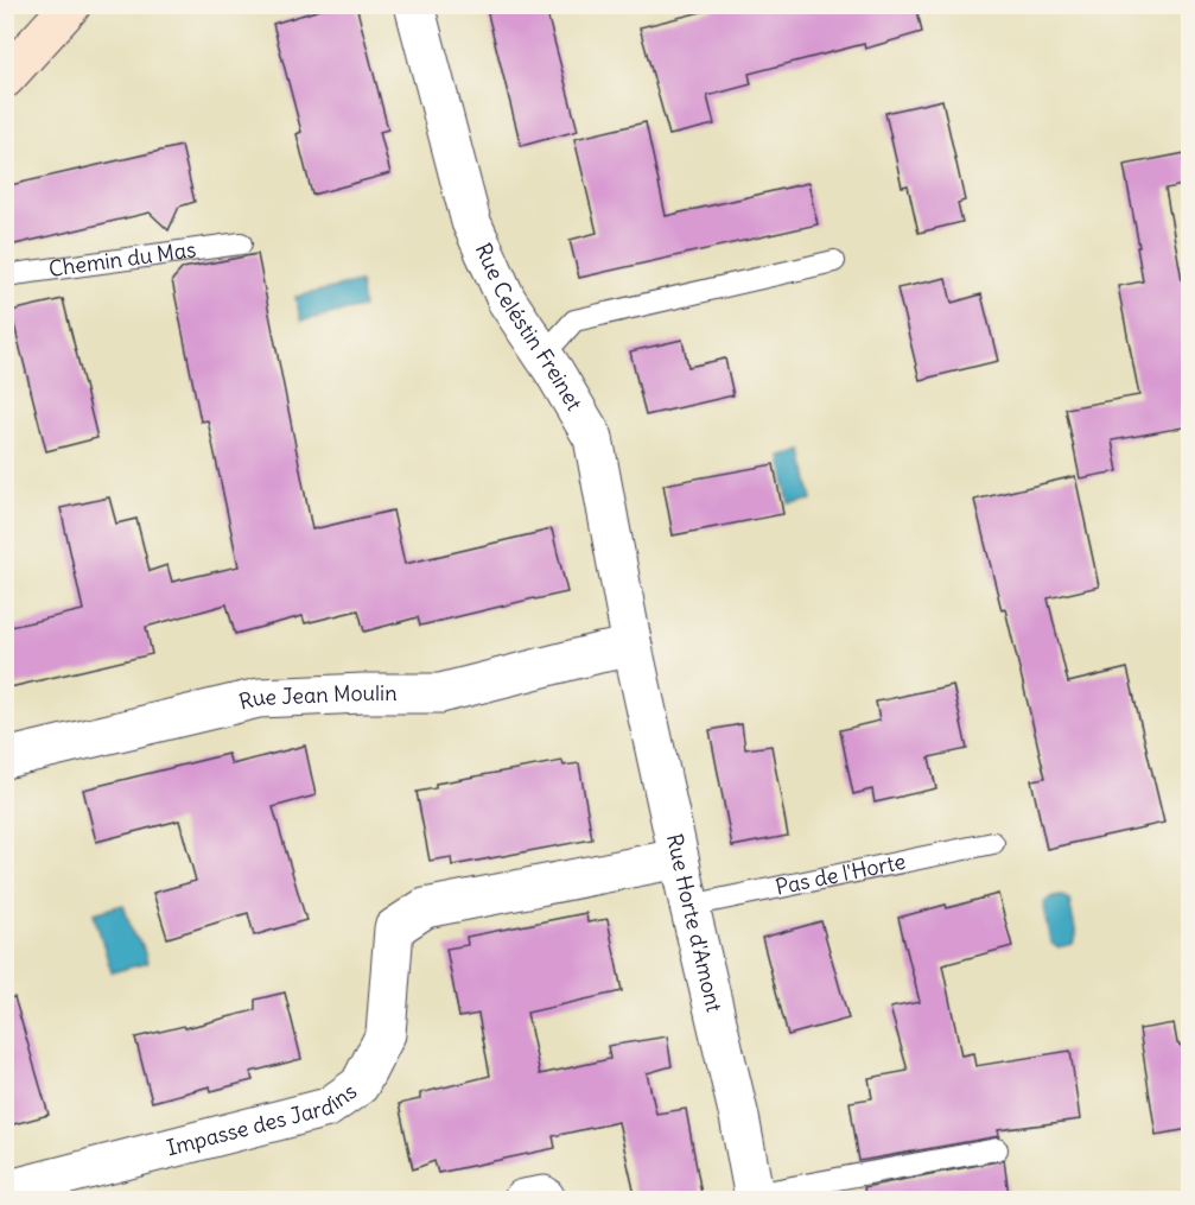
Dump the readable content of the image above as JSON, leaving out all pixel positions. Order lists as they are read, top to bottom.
{
  "streets": {
    "street": [
      "Rue Celéstin Freinet",
      "Rue Jean Moulin",
      "Rue Horte d'Amont",
      "Impasse des Jardins"
    ],
    "lane": ["Chemin du Mas", "Pas de l'Horte"]
  },
  "crossings": [
    ["Rue Celéstin Freinet", "Rue Jean Moulin"],
    ["Rue Celéstin Freinet", "Rue Horte d'Amont"],
    ["Rue Jean Moulin", "Rue Horte d'Amont"],
    ["Pas de l'Horte", "Rue Horte d'Amont"],
    ["Rue Horte d'Amont", "Impasse des Jardins"]
  ]
}
